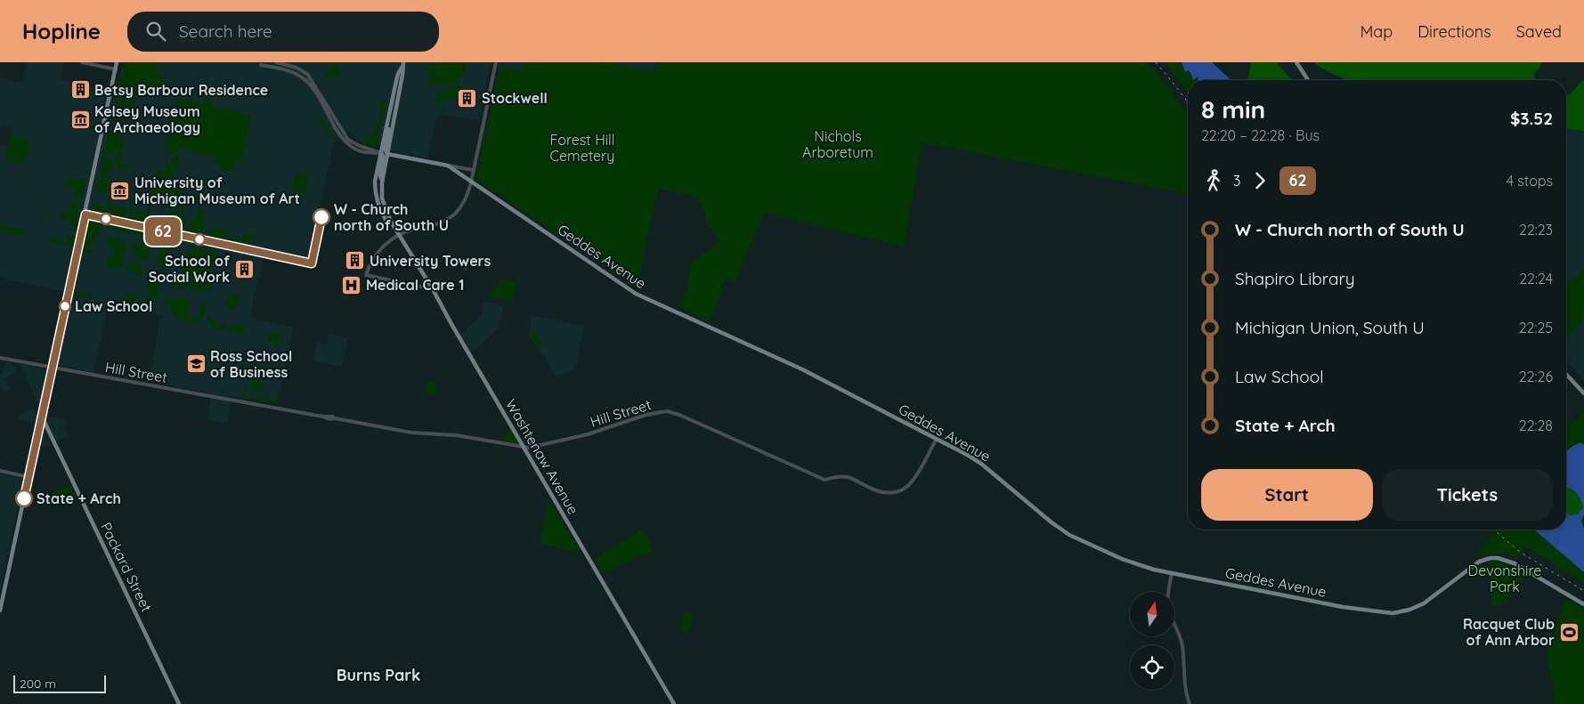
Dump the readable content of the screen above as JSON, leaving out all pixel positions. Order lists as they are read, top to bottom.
{
  "streets": {
    "main road": ["Geddes Avenue", "Washtenaw Avenue", "Packard Street"],
    "street": ["Hill Street"]
  },
  "crossings": [
    ["Geddes Avenue", "Hill Street"],
    ["Geddes Avenue", "Washtenaw Avenue"],
    ["Hill Street", "Washtenaw Avenue"]
  ],
  "districts": ["Burns Park"],
  "parks": ["Nichols Arboretum", "Forest Hill Cemetery", "Devonshire Park"],
  "places": {
    "building": [
      "Betsy Barbour Residence",
      "Stockwell",
      "University Towers",
      "School of Social Work"
    ],
    "museum": ["Kelsey Museum of Archaeology", "University of Michigan Museum of Art"],
    "other": ["W - Church north of South U", "Law School", "State + Arch"],
    "hospital": ["Medical Care 1"],
    "school or university": ["Ross School of Business"],
    "sports": ["Racquet Club of Ann Arbor"]
  },
  "lines": ["bus line 62"],
  "scale_bar": "200 m",
  "north": "top",
  "page": {
    "header": "Hopline",
    "search": "Search here",
    "nav": ["Map", "Directions", "Saved"],
    "on_map": "62",
    "heading": ["8 min", "22:20 – 22:28 · Bus", "$3.52"],
    "legs": ["3", "62", "4 stops"],
    "list": [
      {
        "name": "W - Church north of South U",
        "value": "22:23"
      },
      {
        "name": "Shapiro Library",
        "value": "22:24"
      },
      {
        "name": "Michigan Union, South U",
        "value": "22:25"
      },
      {
        "name": "Law School",
        "value": "22:26"
      },
      {
        "name": "State + Arch",
        "value": "22:28"
      }
    ],
    "buttons": ["Start", "Tickets"],
    "scale": "200 m"
  }
}
